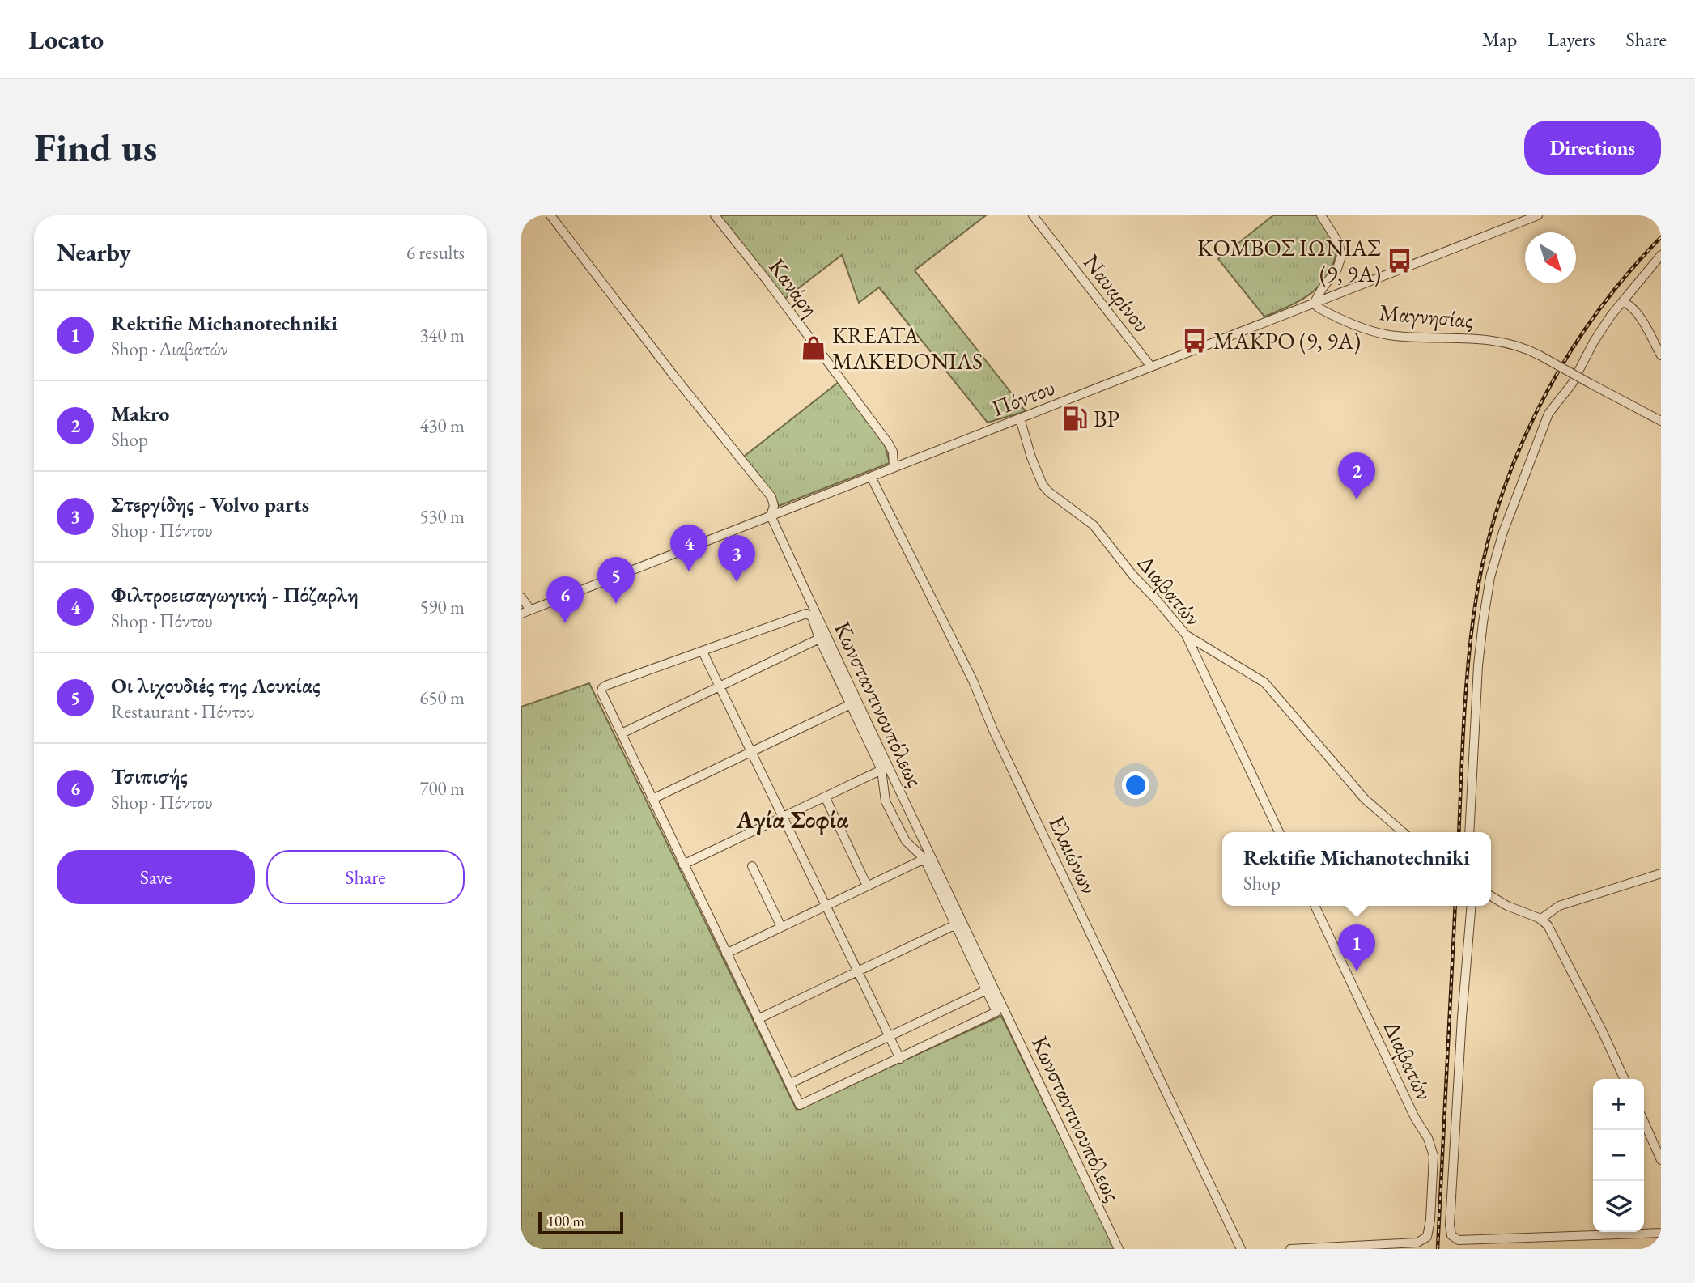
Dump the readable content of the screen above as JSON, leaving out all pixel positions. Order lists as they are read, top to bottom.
{
  "streets": {
    "street": [
      "Κανάρη",
      "Ναυαρίνου",
      "Μαγνησίας",
      "Πόντου",
      "Διαβατών",
      "Κωνσταντινουπόλεως",
      "Ελαιώνων"
    ]
  },
  "crossings": [
    ["Κανάρη", "Πόντου"],
    ["Ναυαρίνου", "Πόντου"],
    ["Μαγνησίας", "Πόντου"],
    ["Πόντου", "Διαβατών"],
    ["Πόντου", "Κωνσταντινουπόλεως"],
    ["Πόντου", "Ελαιώνων"]
  ],
  "districts": ["Αγία Σοφία"],
  "places": {
    "bus stop": ["ΚΟΜΒΟΣ ΙΩΝΙΑΣ (9, 9Α)", "ΜΑΚΡΟ (9, 9Α)"],
    "shop": ["KREATA MAKEDONIAS"],
    "fuel station": ["BP"]
  },
  "scale_bar": "100 m",
  "north": "bottom right",
  "page": {
    "header": "Locato",
    "nav": ["Map", "Layers", "Share"],
    "buttons": [
      "Directions",
      ["Save", "Share"]
    ],
    "title": "Find us",
    "heading": ["Nearby", "6 results"],
    "list": [
      {
        "mark": "1",
        "name": "Rektifie Michanotechniki",
        "note": "Shop · Διαβατών",
        "value": "340 m"
      },
      {
        "mark": "2",
        "name": "Makro",
        "note": "Shop",
        "value": "430 m"
      },
      {
        "mark": "3",
        "name": "Στεργίδης - Volvo parts",
        "note": "Shop · Πόντου",
        "value": "530 m"
      },
      {
        "mark": "4",
        "name": "Φιλτροεισαγωγική - Πόζαρλη",
        "note": "Shop · Πόντου",
        "value": "590 m"
      },
      {
        "mark": "5",
        "name": "Οι λιχουδιές της Λουκίας",
        "note": "Restaurant · Πόντου",
        "value": "650 m"
      },
      {
        "mark": "6",
        "name": "Τσιπισής",
        "note": "Shop · Πόντου",
        "value": "700 m"
      }
    ],
    "pins": [
      "2",
      "4",
      "3",
      "5",
      "6",
      "1"
    ],
    "popup": ["Rektifie Michanotechniki", "Shop"],
    "map_buttons": ["+", "−"],
    "scale": "100 m"
  }
}
